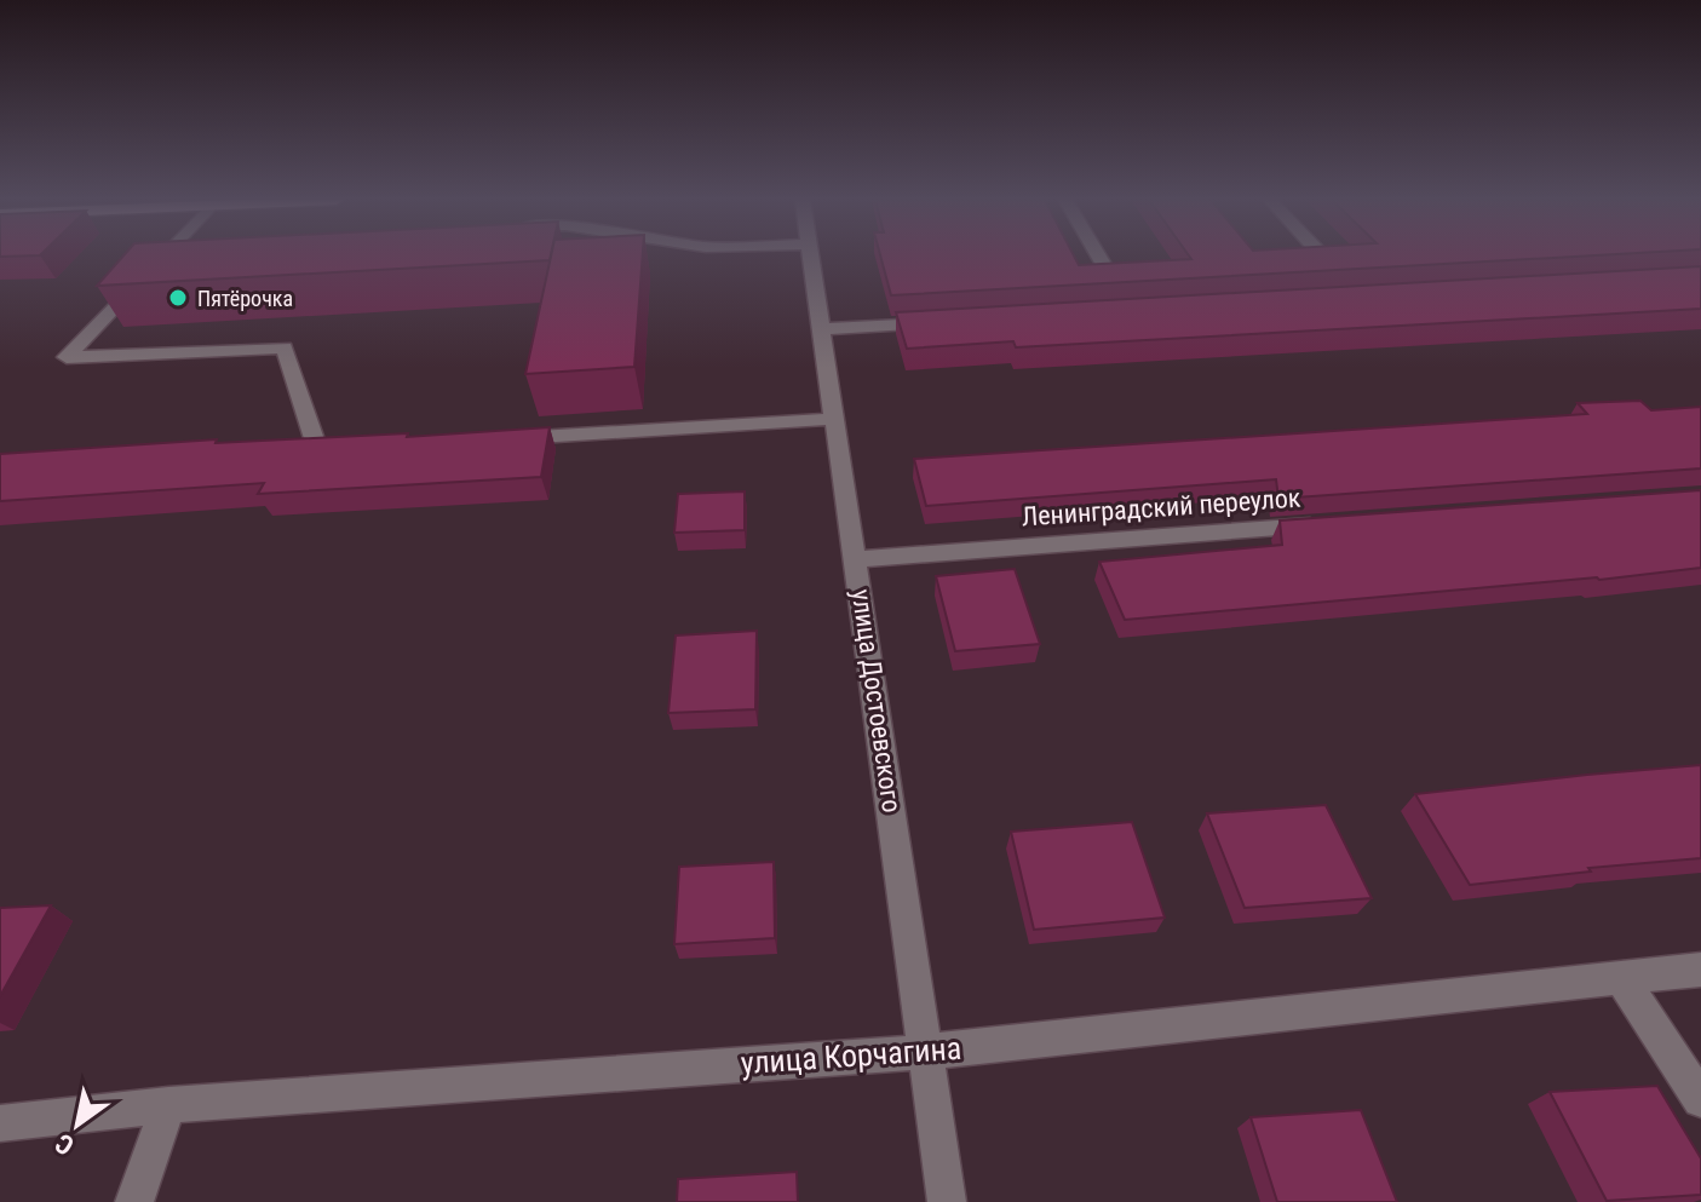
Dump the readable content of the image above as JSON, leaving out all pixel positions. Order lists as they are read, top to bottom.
{
  "streets": {
    "street": ["Ленинградский переулок", "улица Достоевского", "улица Корчагина"]
  },
  "crossings": [
    ["Ленинградский переулок", "улица Достоевского"],
    ["улица Достоевского", "улица Корчагина"]
  ],
  "places": ["Пятёрочка"],
  "north": "bottom left"
}
